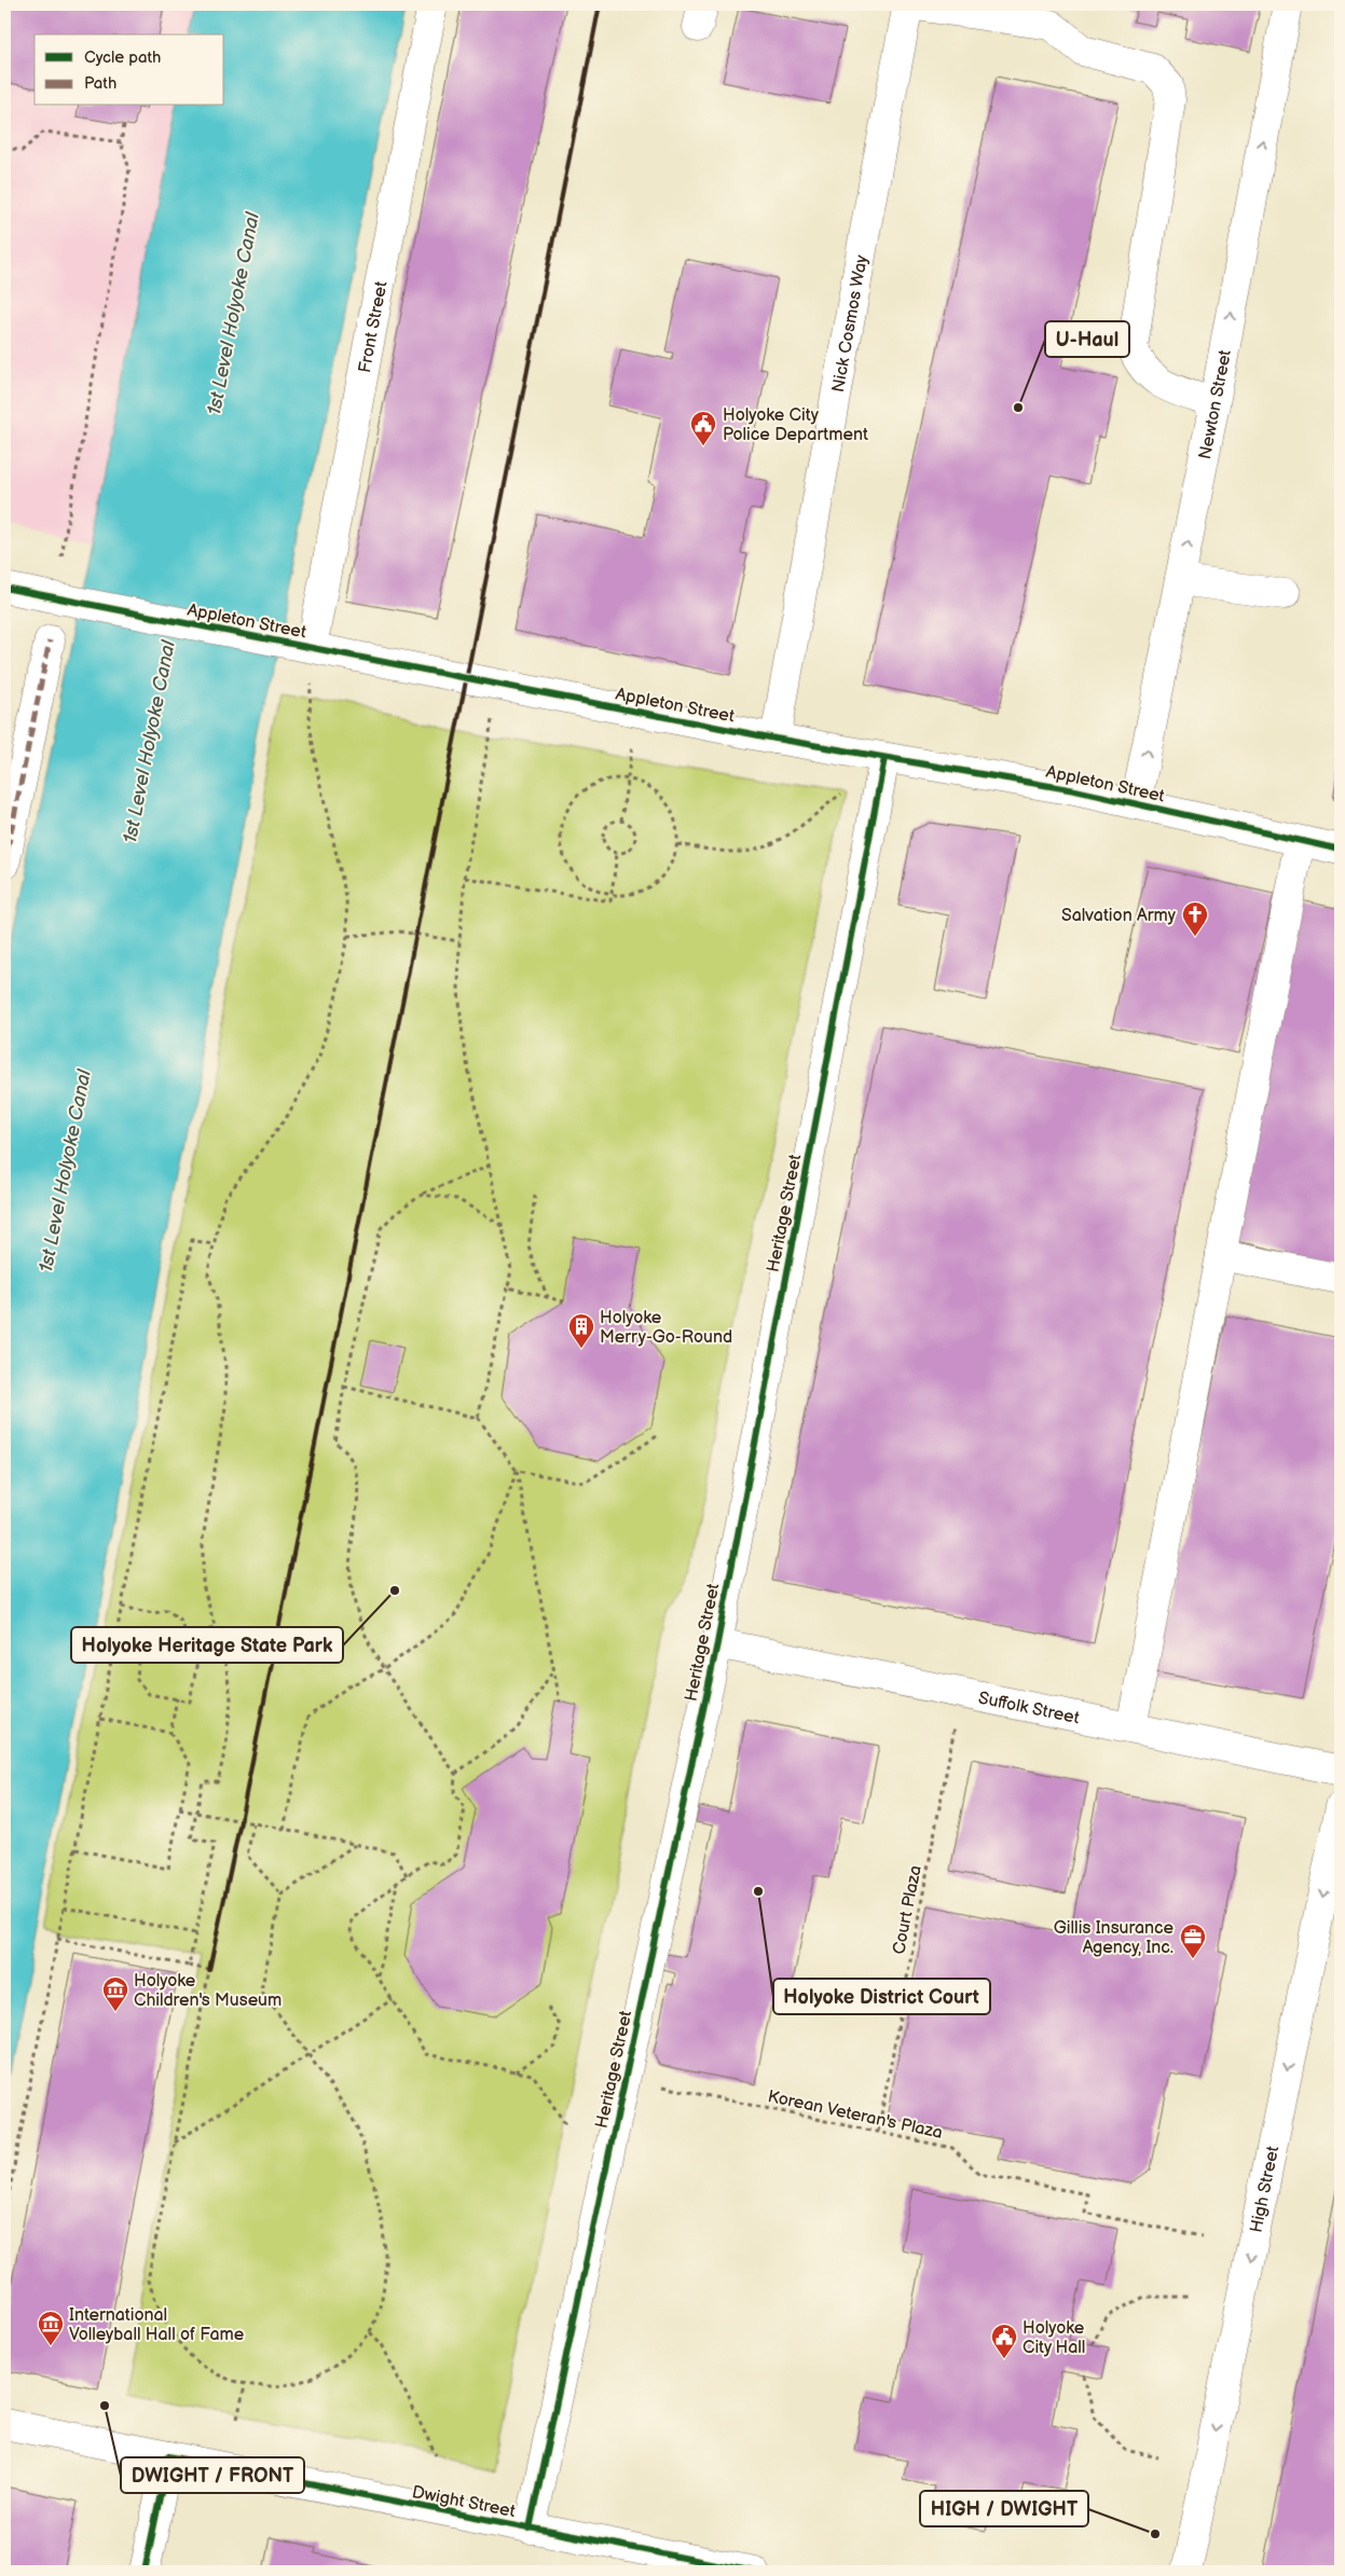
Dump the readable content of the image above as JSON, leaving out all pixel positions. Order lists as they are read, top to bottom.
{
  "streets": {
    "street": [
      "Nick Cosmos Way",
      "Front Street",
      "Newton Street",
      "Appleton Street",
      "Heritage Street",
      "Suffolk Street",
      "High Street",
      "Dwight Street"
    ],
    "path": ["Court Plaza", "Korean Veteran's Plaza"]
  },
  "crossings": [
    ["Nick Cosmos Way", "Appleton Street"],
    ["Front Street", "Appleton Street"],
    ["Newton Street", "Appleton Street"],
    ["Appleton Street", "Heritage Street"],
    ["Heritage Street", "Suffolk Street"],
    ["Heritage Street", "Dwight Street"],
    ["Suffolk Street", "Court Plaza"],
    ["Court Plaza", "Korean Veteran's Plaza"]
  ],
  "one_way": ["Newton Street", "High Street"],
  "water": ["1st Level Holyoke Canal"],
  "places": {
    "other": [
      "U-Haul",
      "Holyoke Heritage State Park",
      "Holyoke District Court",
      "DWIGHT / FRONT",
      "HIGH / DWIGHT"
    ],
    "public building": ["Holyoke City Police Department", "Holyoke City Hall"],
    "church": ["Salvation Army"],
    "building": ["Holyoke Merry-Go-Round"],
    "office": ["Gillis Insurance Agency, Inc."],
    "museum": ["Holyoke Children's Museum", "International Volleyball Hall of Fame"]
  },
  "legend": ["Cycle path", "Path"]
}
